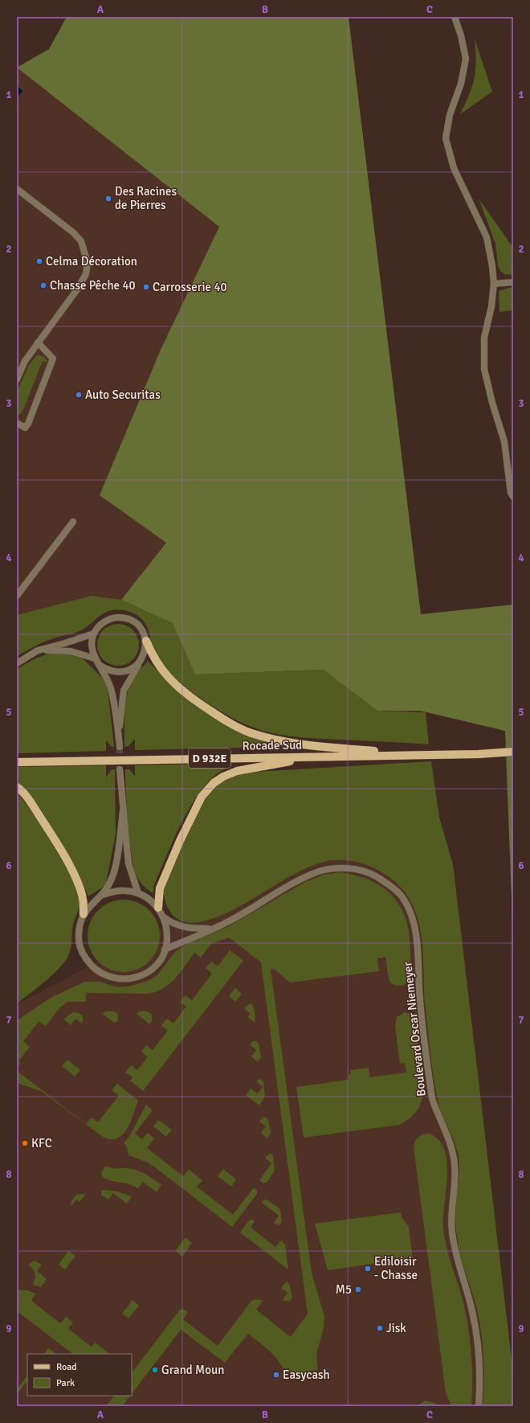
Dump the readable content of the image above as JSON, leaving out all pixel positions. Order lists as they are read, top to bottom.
{
  "streets": {
    "main road": ["Rocade Sud", "D 932E"],
    "street": ["Boulevard Oscar Niemeyer"]
  },
  "places": [
    "Des Racines de Pierres",
    "Celma Décoration",
    "Chasse Pêche 40",
    "Carrosserie 40",
    "Auto Securitas",
    "KFC",
    "Ediloisir - Chasse",
    "M5",
    "Jisk",
    "Grand Moun",
    "Easycash"
  ],
  "legend": ["Road", "Park"],
  "grid": {
    "columns": ["A", "B", "C"],
    "rows": [
      "1",
      "2",
      "3",
      "4",
      "5",
      "6",
      "7",
      "8",
      "9"
    ]
  }
}
